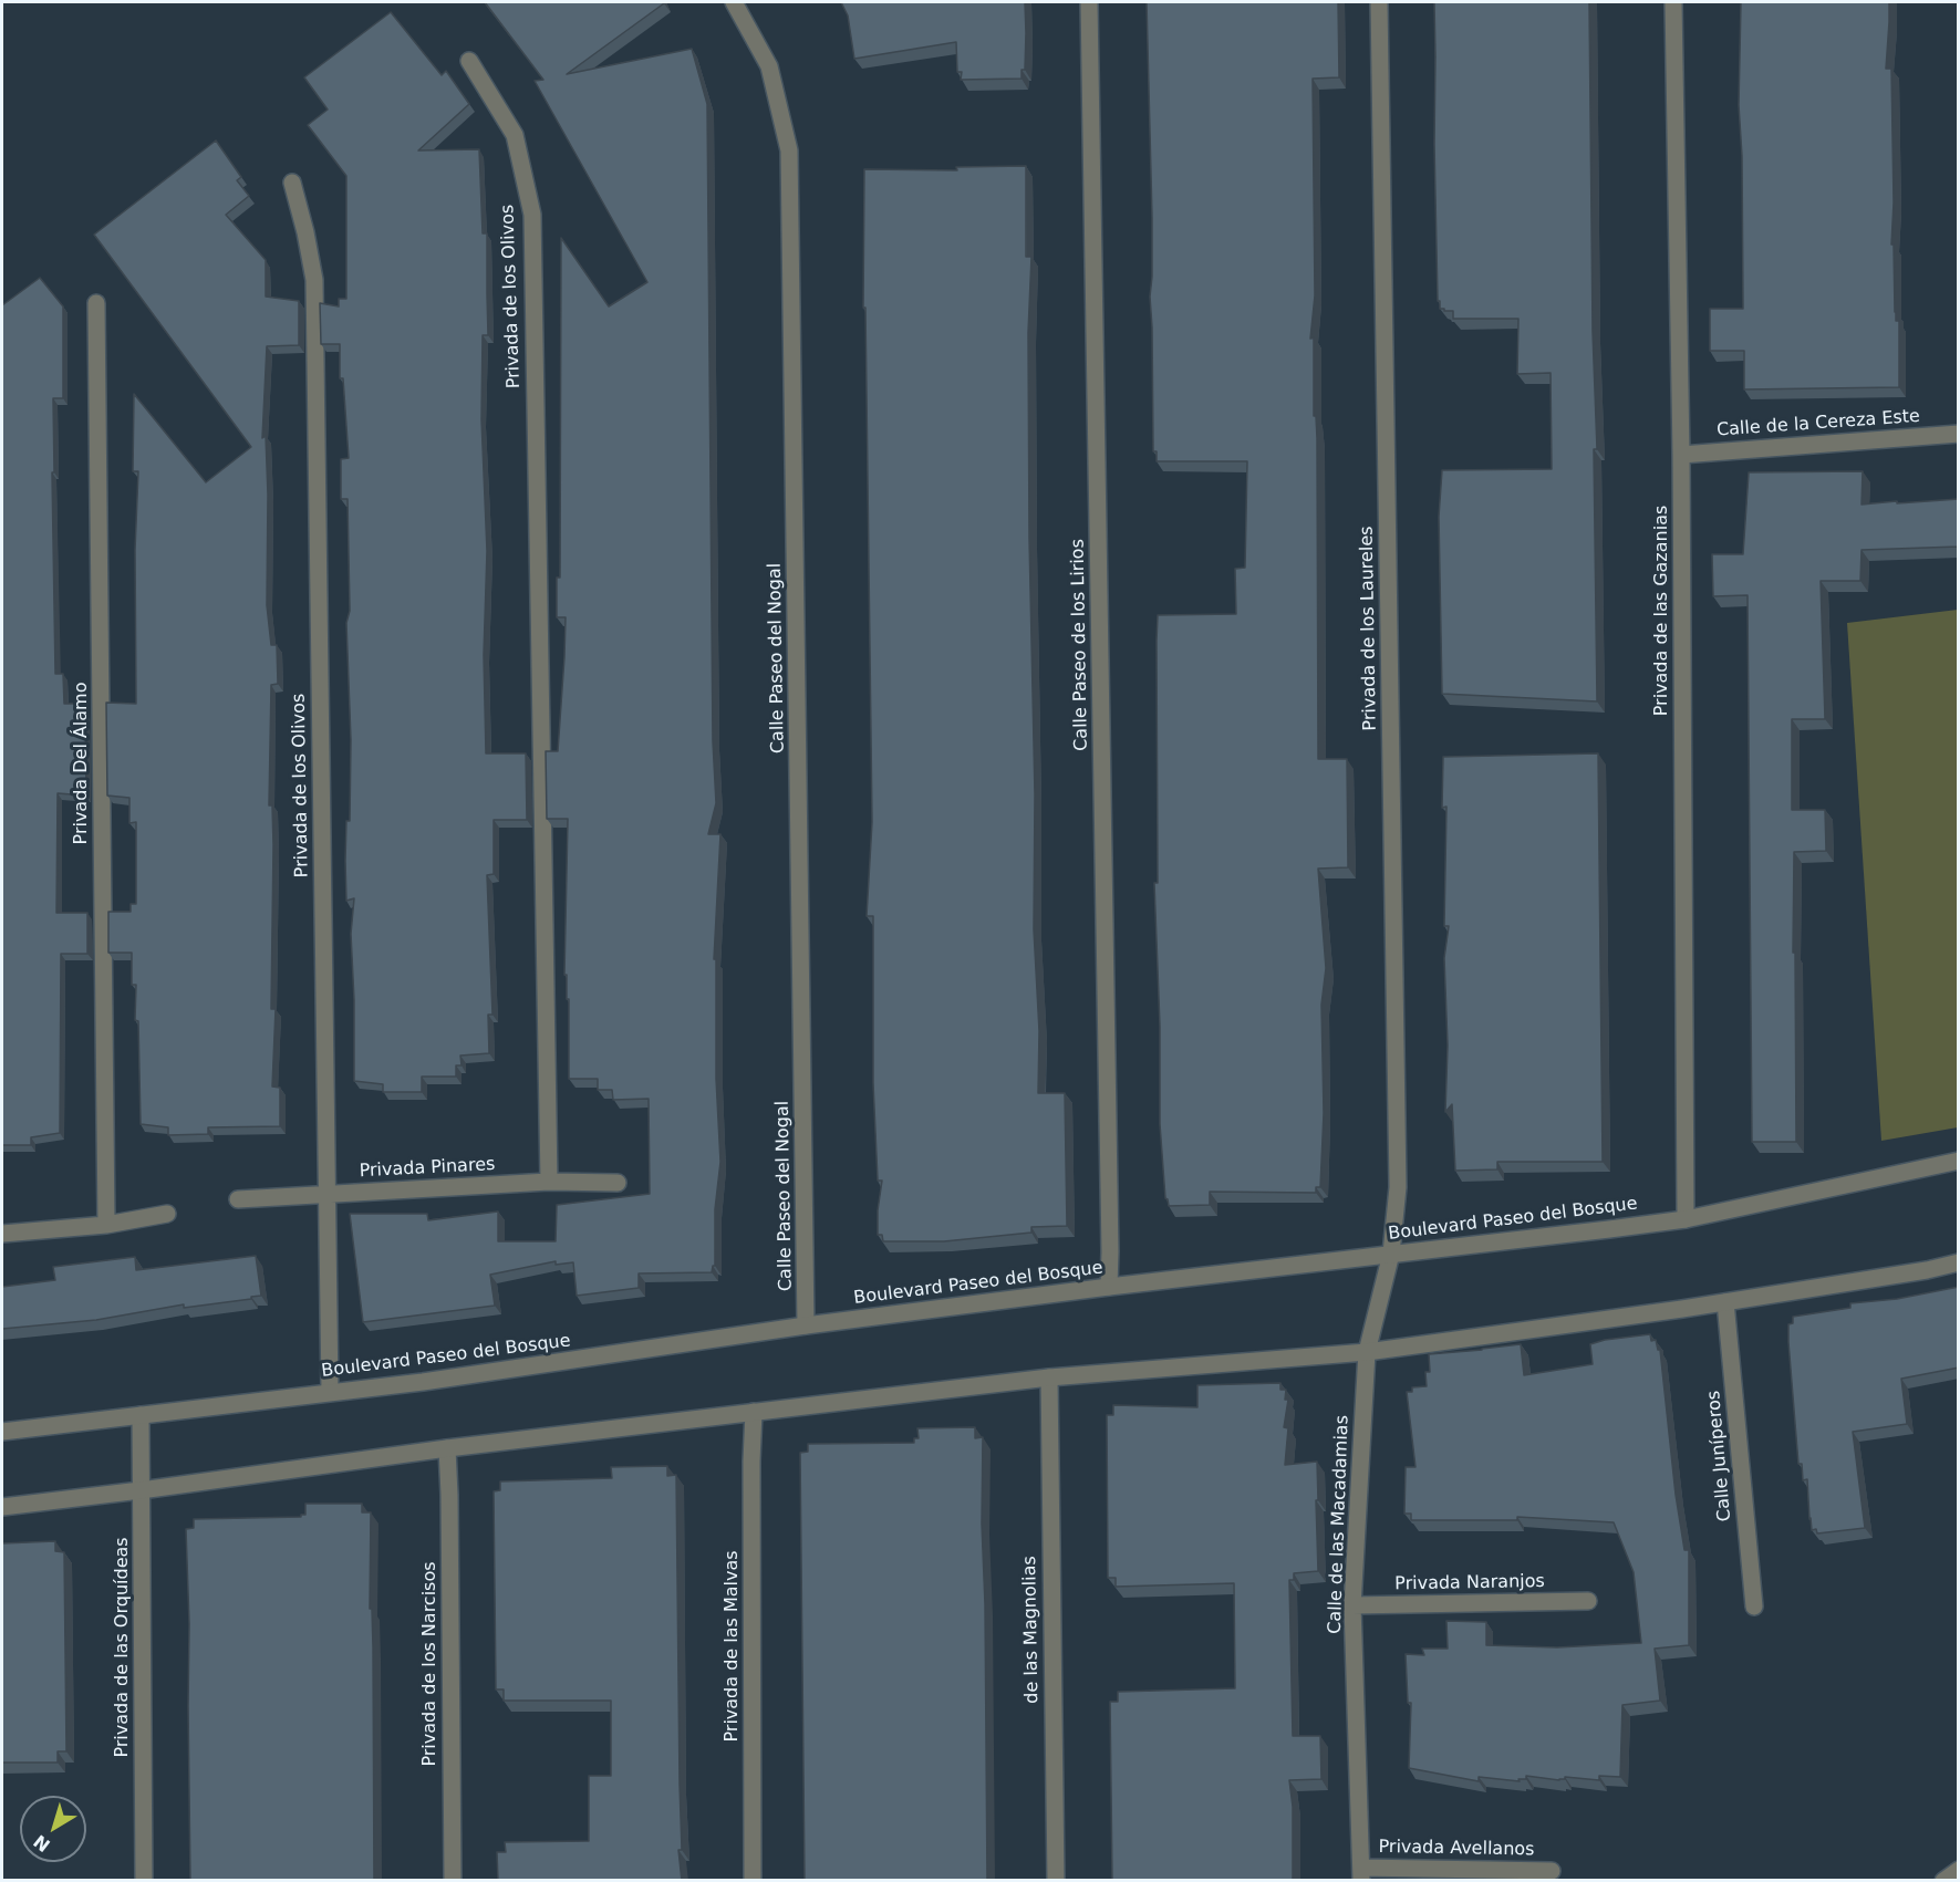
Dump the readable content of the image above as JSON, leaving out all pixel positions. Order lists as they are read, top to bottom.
{
  "streets": {
    "street": [
      "Privada de los Olivos",
      "Calle de la Cereza Este",
      "Privada de las Gazanias",
      "Privada de los Laureles",
      "Calle Paseo de los Lirios",
      "Calle Paseo del Nogal",
      "Privada Del Álamo",
      "Privada Pinares",
      "Boulevard Paseo del Bosque",
      "Calle Juníperos",
      "Calle de las Macadamias",
      "Privada Naranjos",
      "de las Magnolias",
      "Privada de las Malvas",
      "Privada de las Orquídeas",
      "Privada de los Narcisos",
      "Privada Avellanos"
    ]
  },
  "crossings": [
    ["Privada de los Olivos", "Privada Pinares"],
    ["Privada de los Olivos", "Boulevard Paseo del Bosque"],
    ["Calle de la Cereza Este", "Privada de las Gazanias"],
    ["Privada de las Gazanias", "Boulevard Paseo del Bosque"],
    ["Privada de los Laureles", "Boulevard Paseo del Bosque"],
    ["Privada de los Laureles", "Calle de las Macadamias"],
    ["Calle Paseo de los Lirios", "Boulevard Paseo del Bosque"],
    ["Calle Paseo del Nogal", "Boulevard Paseo del Bosque"],
    ["Boulevard Paseo del Bosque", "Calle de las Macadamias"],
    ["Boulevard Paseo del Bosque", "Privada de las Orquídeas"],
    ["Calle de las Macadamias", "Privada Naranjos"],
    ["Calle de las Macadamias", "Privada Avellanos"]
  ],
  "north": "bottom left"
}
